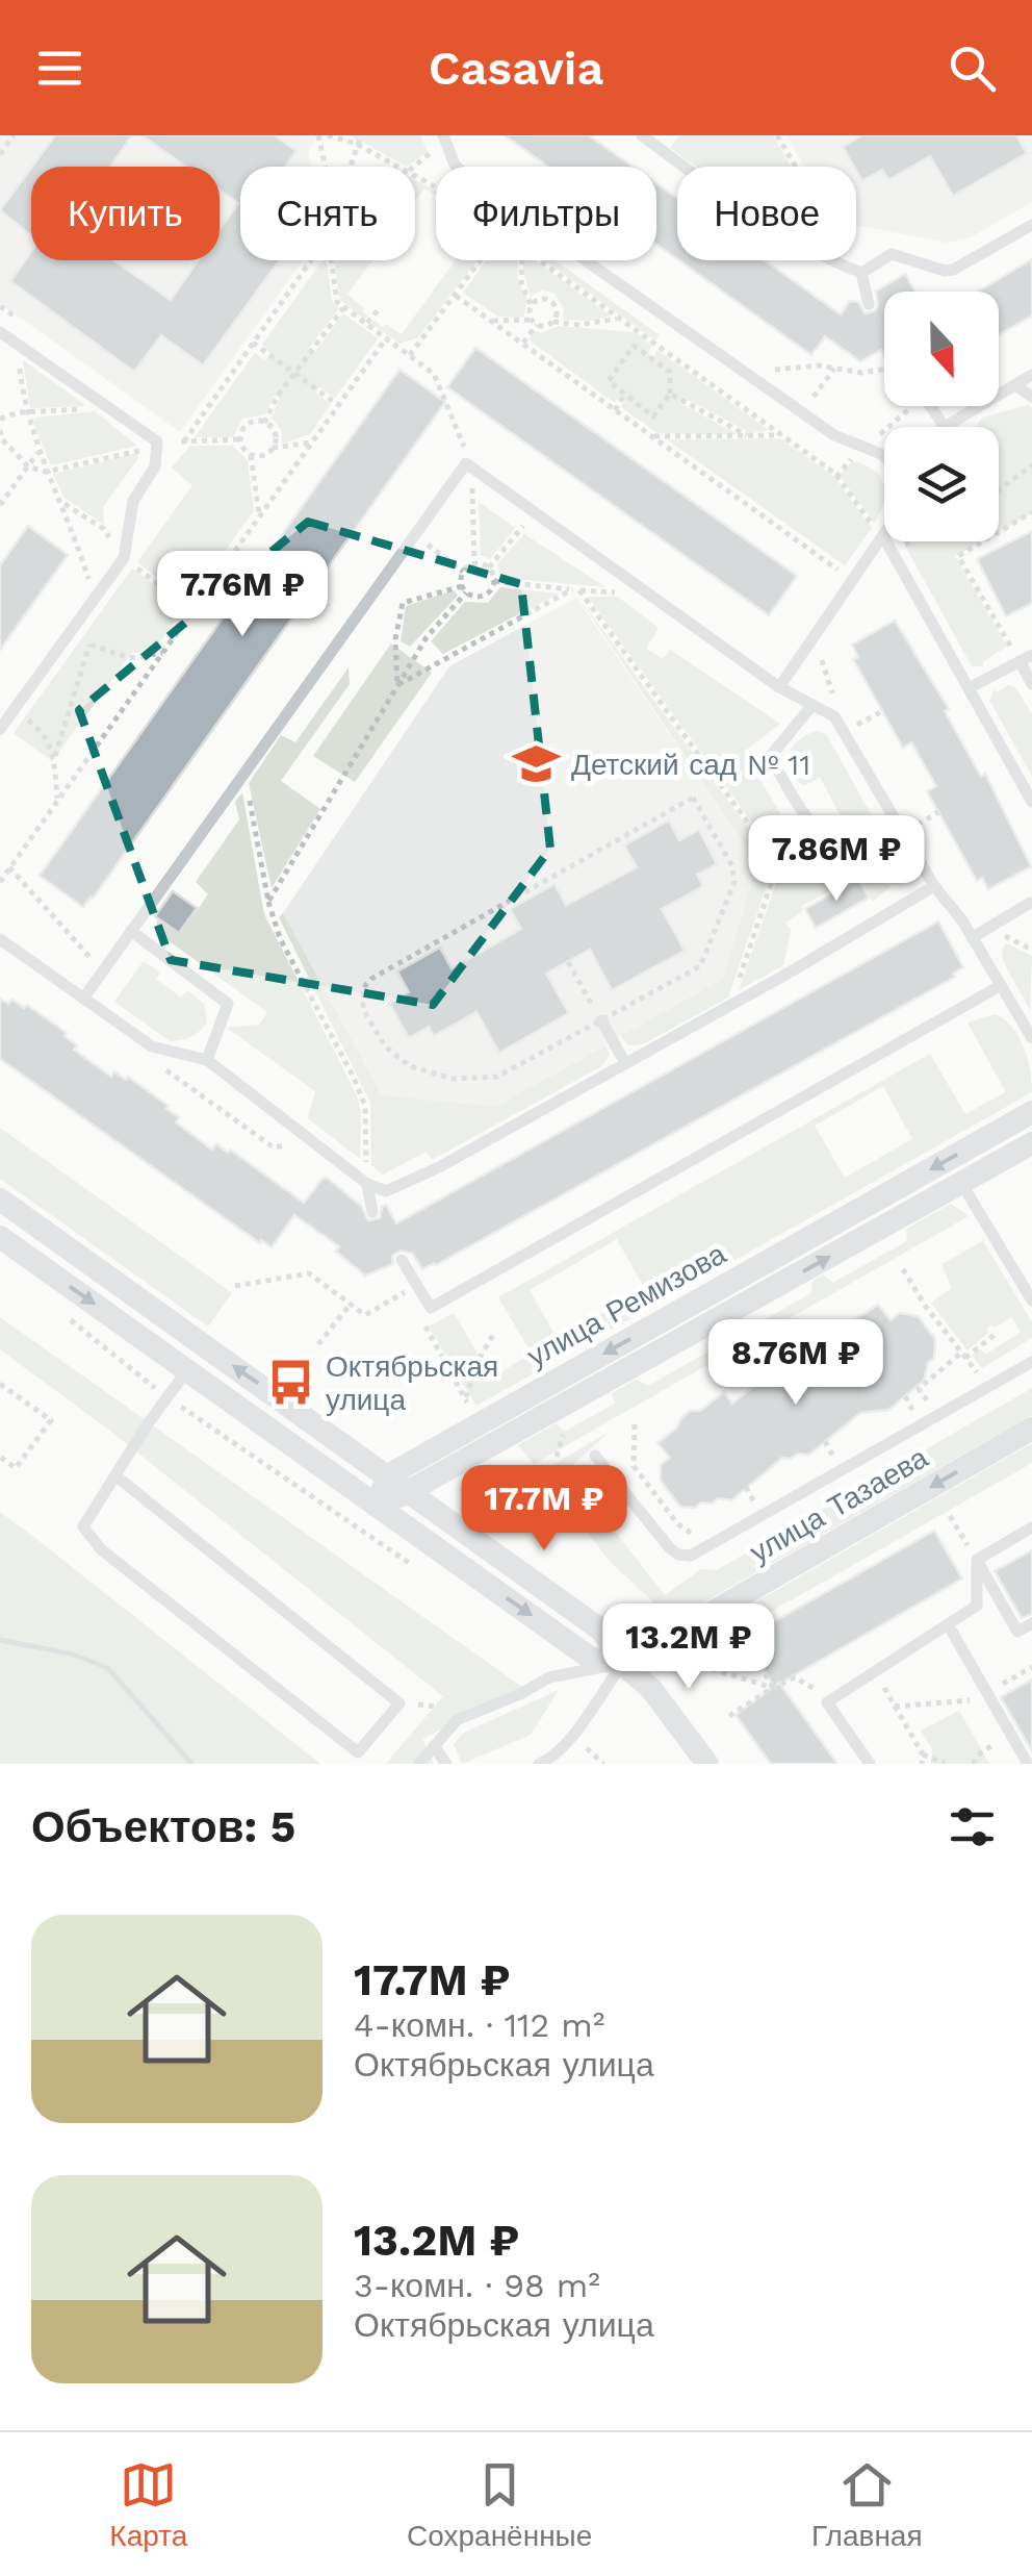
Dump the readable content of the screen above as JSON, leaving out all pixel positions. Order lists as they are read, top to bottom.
{
  "streets": {
    "street": ["улица Ремизова", "улица Тазаева"]
  },
  "one_way": ["улица Тазаева"],
  "places": {
    "school or university": ["Детский сад № 11"],
    "bus stop": ["Октябрьская улица"]
  },
  "north": "bottom",
  "page": {
    "header": "Casavia",
    "chip": [
      "Купить",
      "Снять",
      "Фильтры",
      "Новое"
    ],
    "price": [
      "7.76M ₽",
      "7.86M ₽",
      "8.76M ₽",
      "17.7M ₽",
      "13.2M ₽"
    ],
    "heading": "Объектов: 5",
    "list": [
      {
        "name": "17.7M ₽",
        "note": "4-комн. · 112 m² · Октябрьская улица"
      },
      {
        "name": "13.2M ₽",
        "note": "3-комн. · 98 m² · Октябрьская улица"
      }
    ],
    "tabs": ["Карта", "Сохранённые", "Главная"]
  }
}
